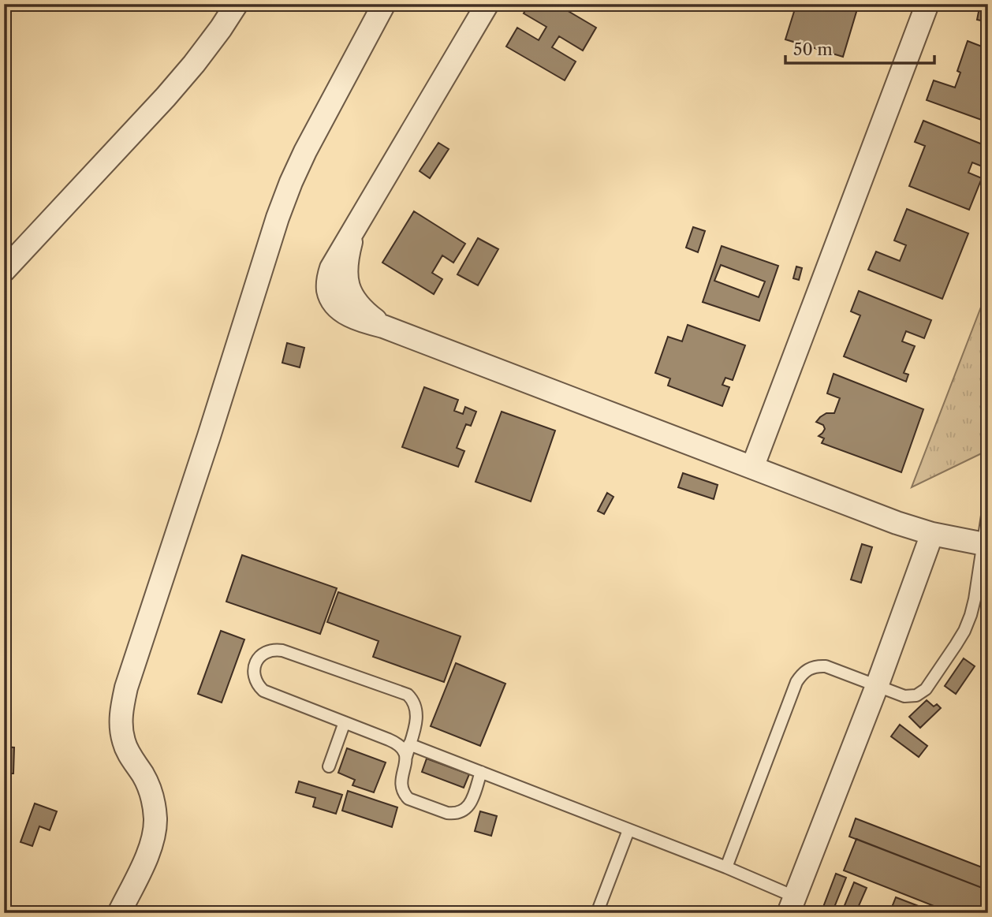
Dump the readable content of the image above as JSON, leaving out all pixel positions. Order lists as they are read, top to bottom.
{
  "scale_bar": "50 m"
}
